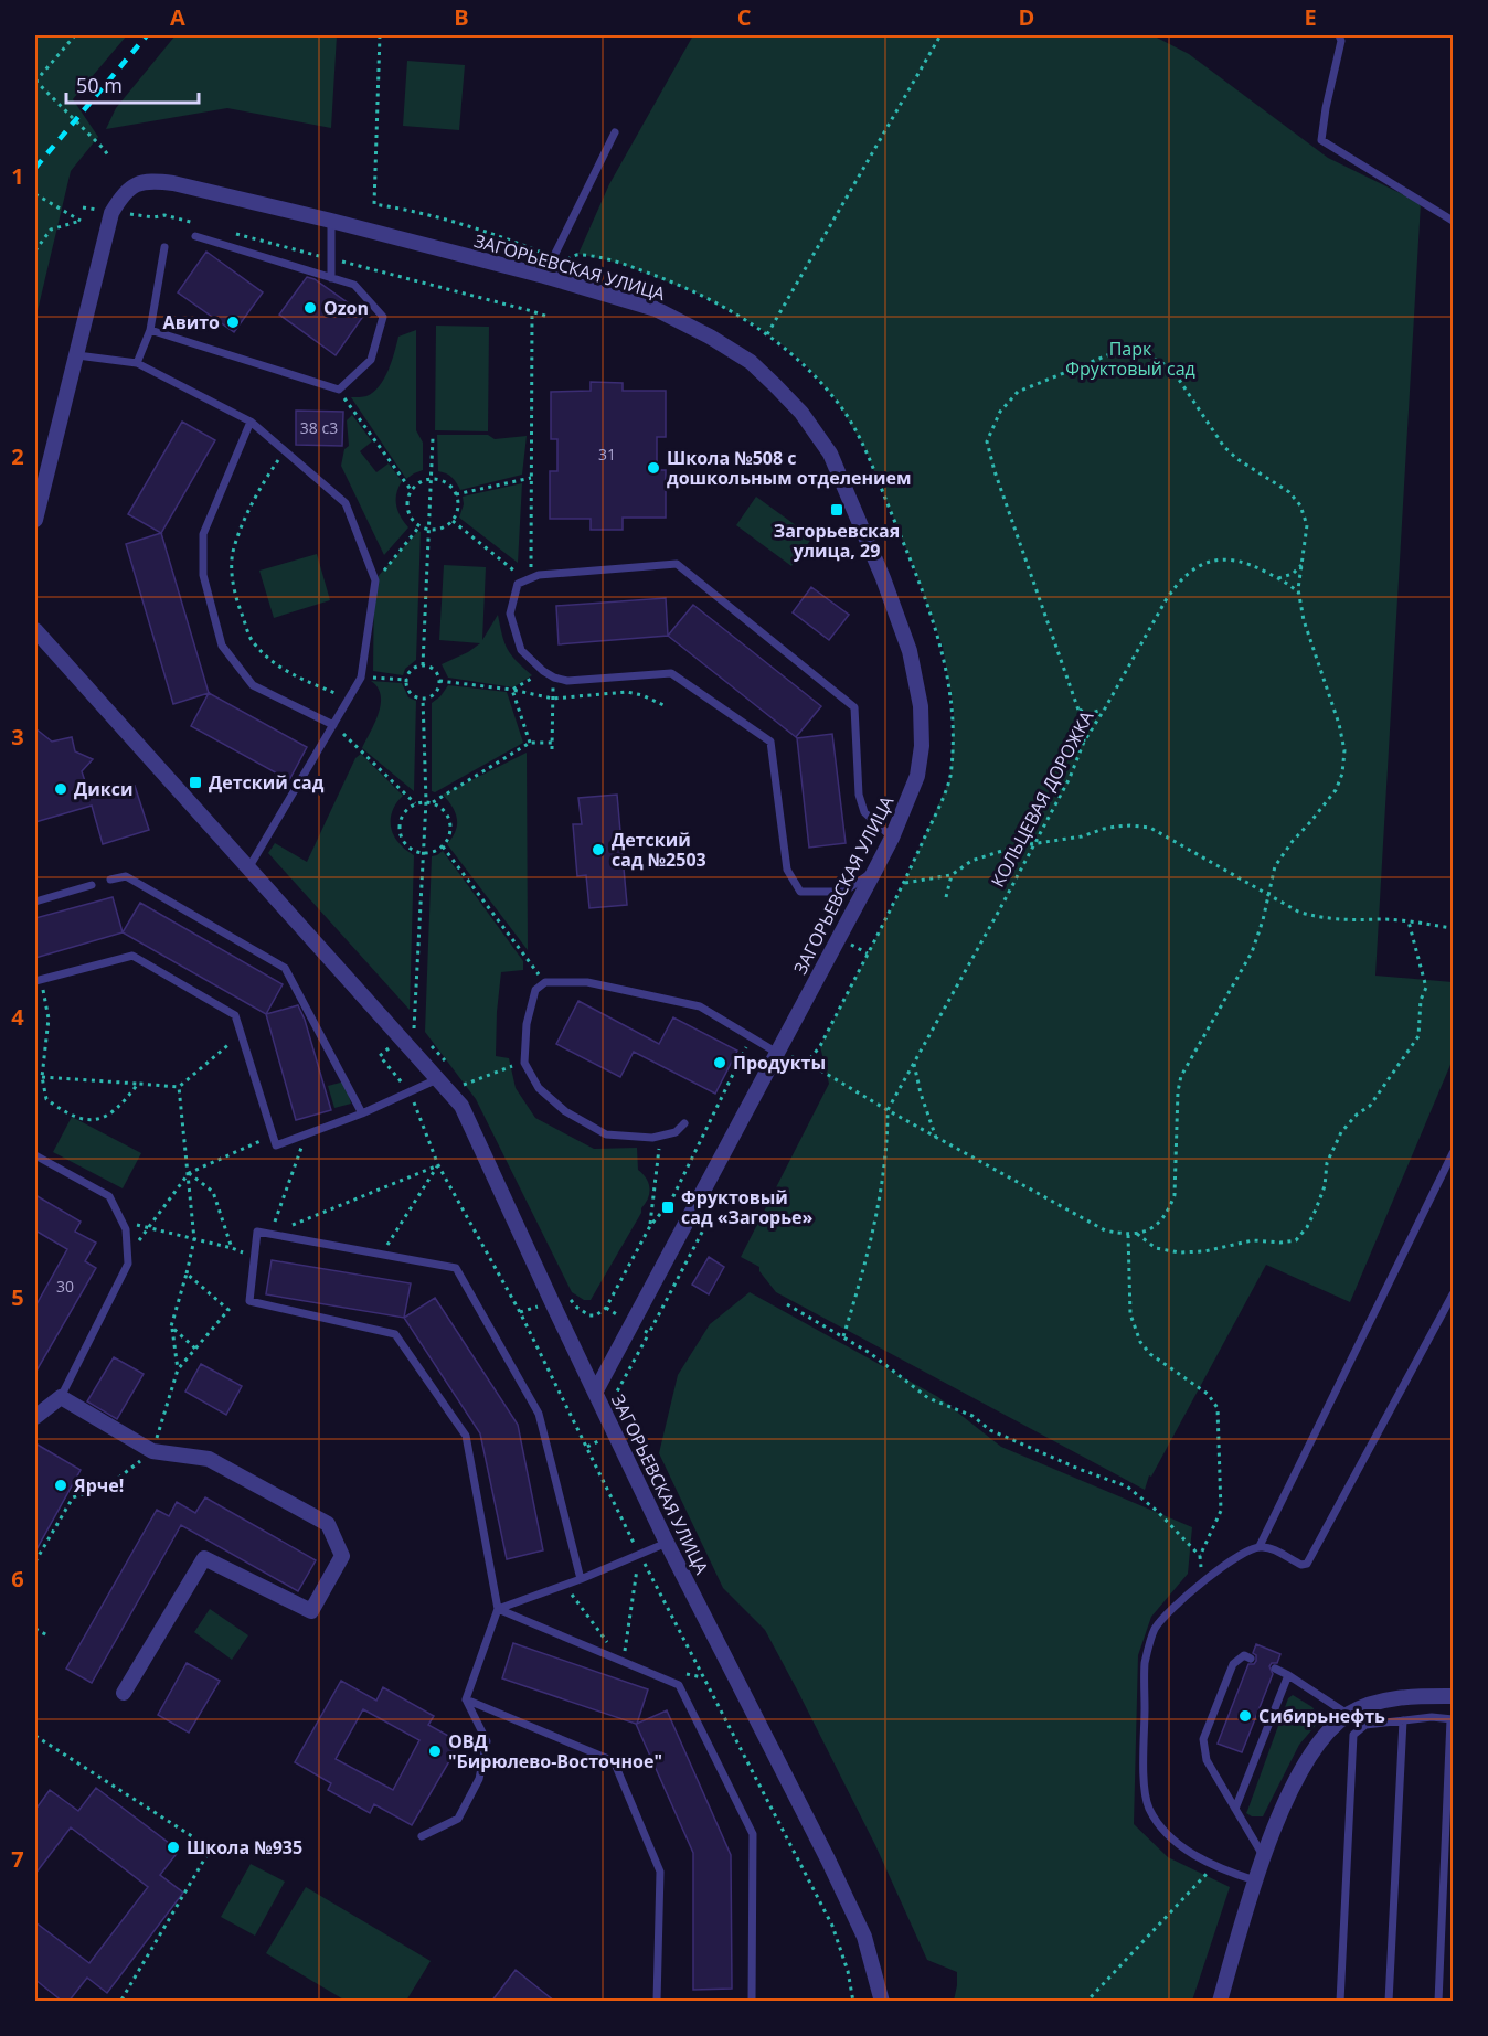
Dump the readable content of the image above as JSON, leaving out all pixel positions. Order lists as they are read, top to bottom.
{
  "streets": {
    "street": ["ЗАГОРЬЕВСКАЯ УЛИЦА"],
    "path": ["КОЛЬЦЕВАЯ ДОРОЖКА"]
  },
  "parks": ["Парк Фруктовый сад"],
  "places": {
    "other": [
      "Ozon",
      "Авито",
      "Школа №508 с дошкольным отделением",
      "Дикси",
      "Детский сад №2503",
      "Продукты",
      "Ярче!",
      "Сибирьнефть",
      "ОВД \"Бирюлево-Восточное\"",
      "Школа №935"
    ],
    "transit": ["Загорьевская улица, 29", "Детский сад", "Фруктовый сад «Загорье»"]
  },
  "house_numbers": ["38 с3", "31", "30"],
  "scale_bar": "50 m",
  "grid": {
    "columns": [
      "A",
      "B",
      "C",
      "D",
      "E"
    ],
    "rows": [
      "1",
      "2",
      "3",
      "4",
      "5",
      "6",
      "7"
    ]
  }
}
